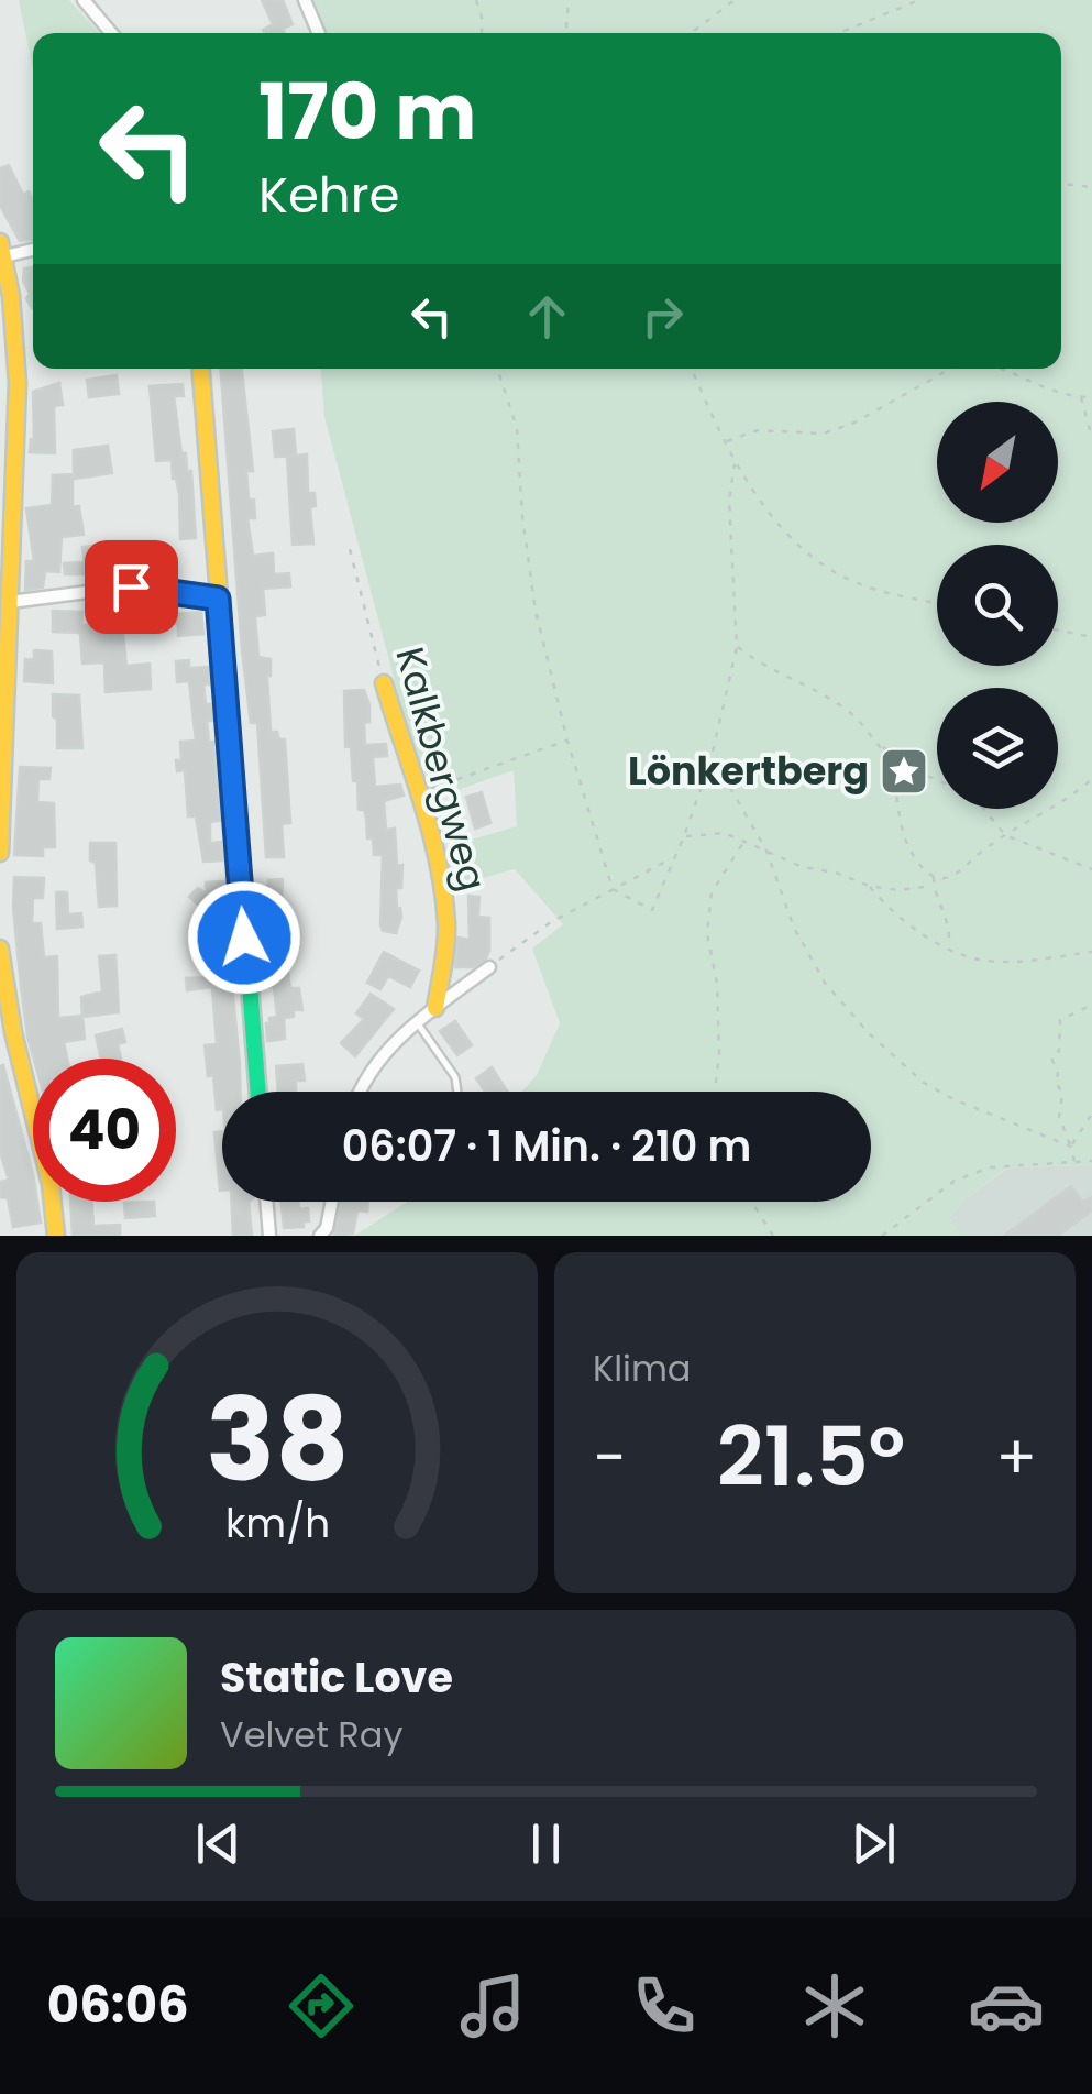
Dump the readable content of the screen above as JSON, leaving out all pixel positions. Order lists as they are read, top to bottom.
{
  "streets": {
    "street": ["Kalkbergweg"]
  },
  "places": {
    "place": ["Lönkertberg"]
  },
  "north": "bottom left",
  "page": {
    "turn": ["170 m", "Kehre"],
    "limit": "40",
    "trip": "06:07 · 1 Min. · 210 m",
    "tile": "Klima",
    "heat": ["−", "21.5°", "+"],
    "song": ["Static Love", "Velvet Ray"],
    "tabs": "06:06",
    "gauge": ["38", "km/h"]
  }
}
